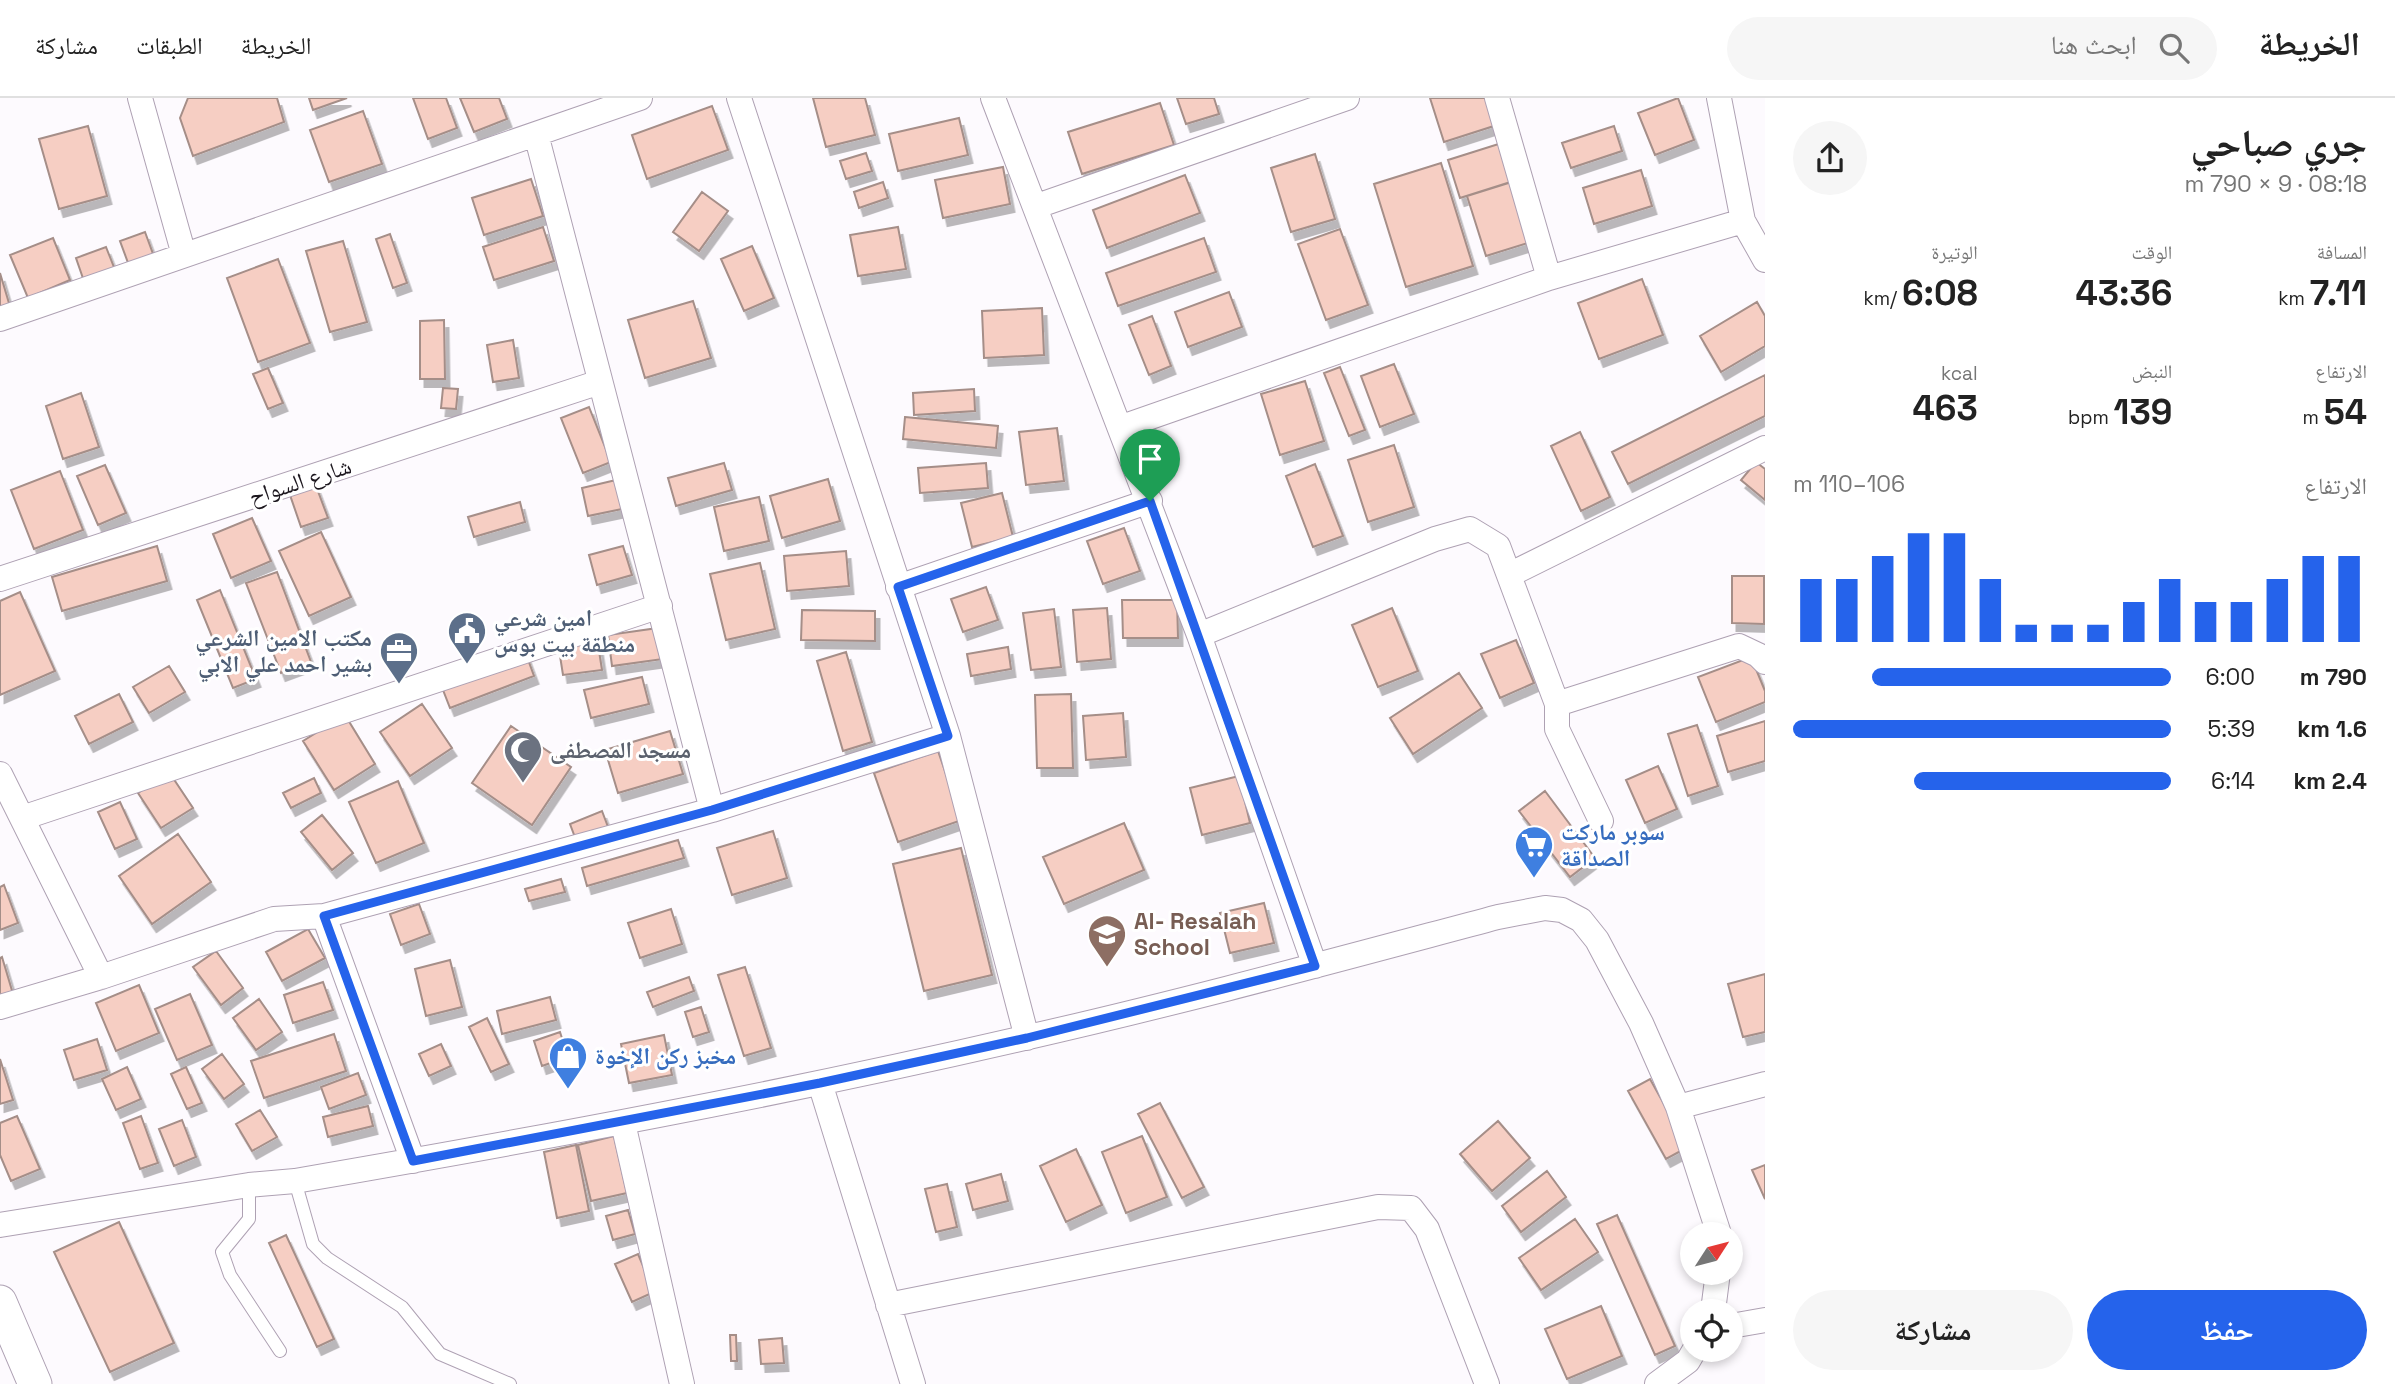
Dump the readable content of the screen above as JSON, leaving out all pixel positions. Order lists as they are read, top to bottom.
{
  "streets": {
    "street": ["شارع السواح"]
  },
  "places": {
    "public building": ["امين شرعي منطقة بيت بوس"],
    "office": ["مكتب الامين الشرعي بشير احمد علي الابي"],
    "mosque": ["مسجد المصطفى"],
    "supermarket": ["سوبر ماركت الصداقة"],
    "school or university": ["Al- Resalah School"],
    "shop": ["مخبز ركن الإخوة"]
  },
  "north": "top right",
  "page": {
    "header": "الخريطة",
    "search": "ابحث هنا",
    "nav": ["الخريطة", "الطبقات", "مشاركة"],
    "heading": ["جري صباحي", "08:18 · 9 × 790 m"],
    "stats": [
      ["المسافة", "7.11 km"],
      ["الوقت", "43:36"],
      ["الوتيرة", "6:08 /km"],
      ["الارتفاع", "54 m"],
      ["النبض", "139 bpm"],
      ["kcal", "463"]
    ],
    "chart": ["الارتفاع", "106–110 m"],
    "list": [
      {
        "name": "790 m",
        "note": "6:00"
      },
      {
        "name": "1.6 km",
        "note": "5:39"
      },
      {
        "name": "2.4 km",
        "note": "6:14"
      }
    ],
    "buttons": ["حفظ", "مشاركة"]
  }
}
